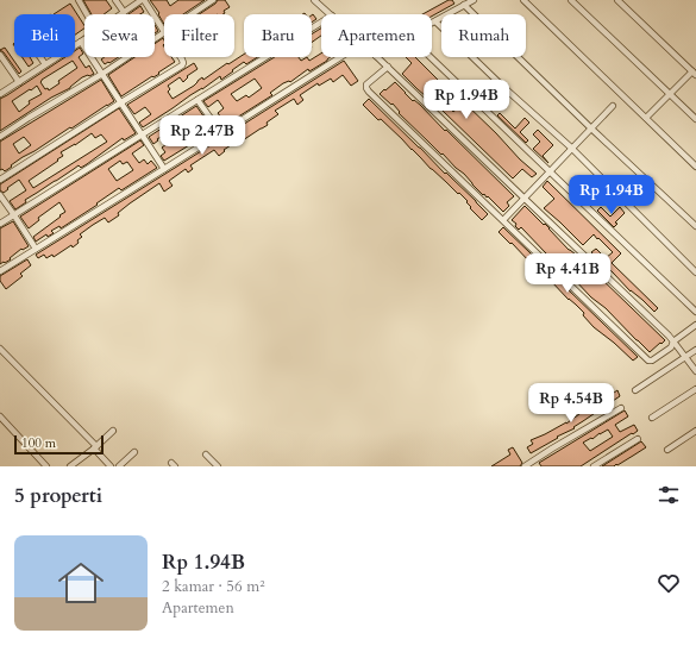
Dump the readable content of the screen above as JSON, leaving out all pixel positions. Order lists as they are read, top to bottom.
{
  "scale_bar": "100 m",
  "page": {
    "chip": [
      "Beli",
      "Sewa",
      "Filter",
      "Baru",
      "Apartemen",
      "Rumah"
    ],
    "price": [
      "Rp 1.94B",
      "Rp 2.47B",
      "Rp 1.94B",
      "Rp 4.41B",
      "Rp 4.54B"
    ],
    "scale": "100 m",
    "heading": "5 properti",
    "list": [
      {
        "name": "Rp 1.94B",
        "note": "2 kamar · 56 m² · Apartemen"
      }
    ]
  }
}
